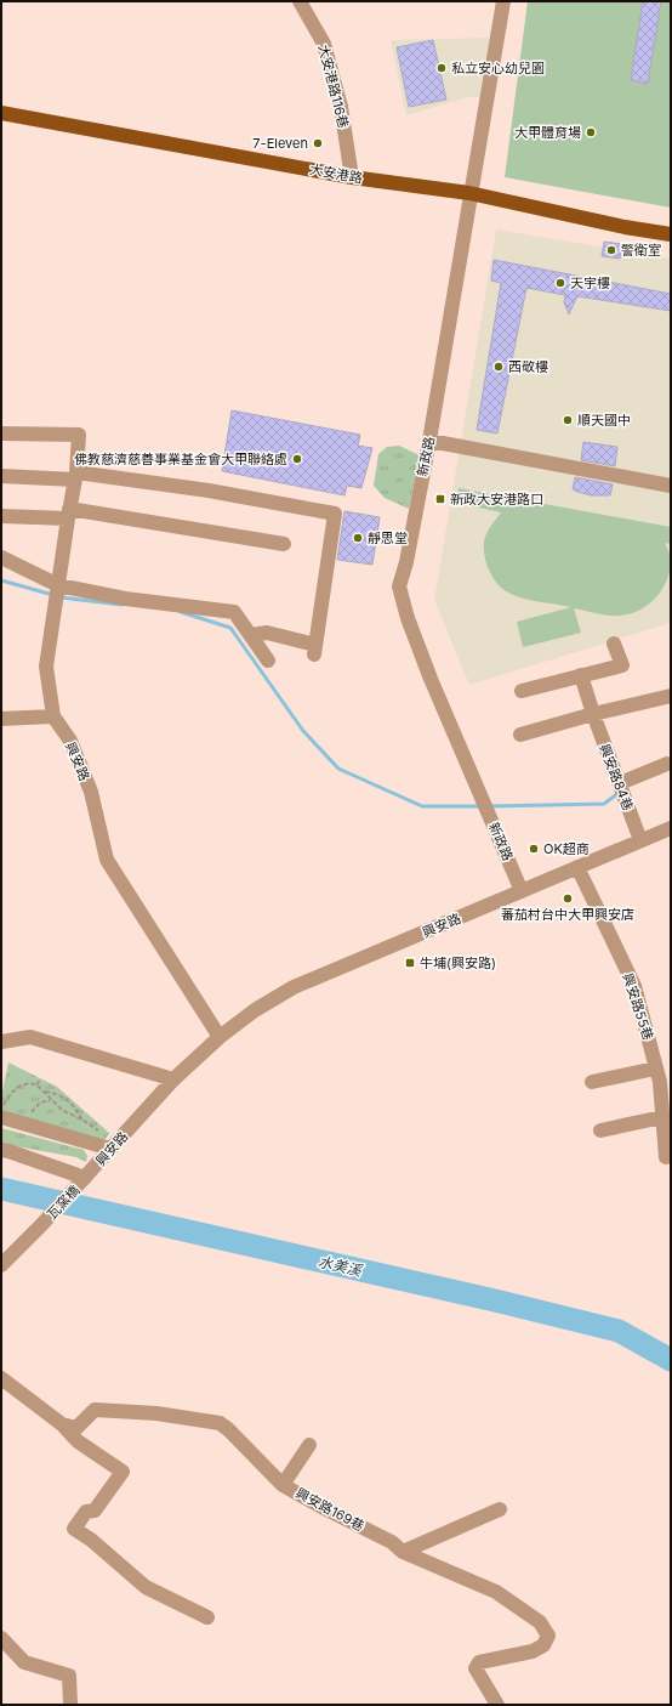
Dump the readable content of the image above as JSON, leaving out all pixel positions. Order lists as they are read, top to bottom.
{
  "streets": {
    "main road": ["大安港路"],
    "street": [
      "大安港路116巷",
      "新政路",
      "興安路",
      "興安路84巷",
      "興安路55巷",
      "瓦窯橋",
      "興安路169巷"
    ]
  },
  "crossings": [
    ["大安港路116巷", "大安港路"],
    ["大安港路", "新政路"],
    ["新政路", "興安路"],
    ["興安路", "興安路84巷"],
    ["興安路", "興安路55巷"],
    ["興安路", "瓦窯橋"]
  ],
  "water": ["水美溪"],
  "places": {
    "other": [
      "私立安心幼兒園",
      "大甲體育場",
      "7-Eleven",
      "警衛室",
      "天宇樓",
      "西敬樓",
      "順天國中",
      "佛教慈濟慈善事業基金會大甲聯絡處",
      "靜思堂",
      "OK超商",
      "蕃茄村台中大甲興安店"
    ],
    "transit": ["新政大安港路口", "牛埔(興安路)"]
  }
}
